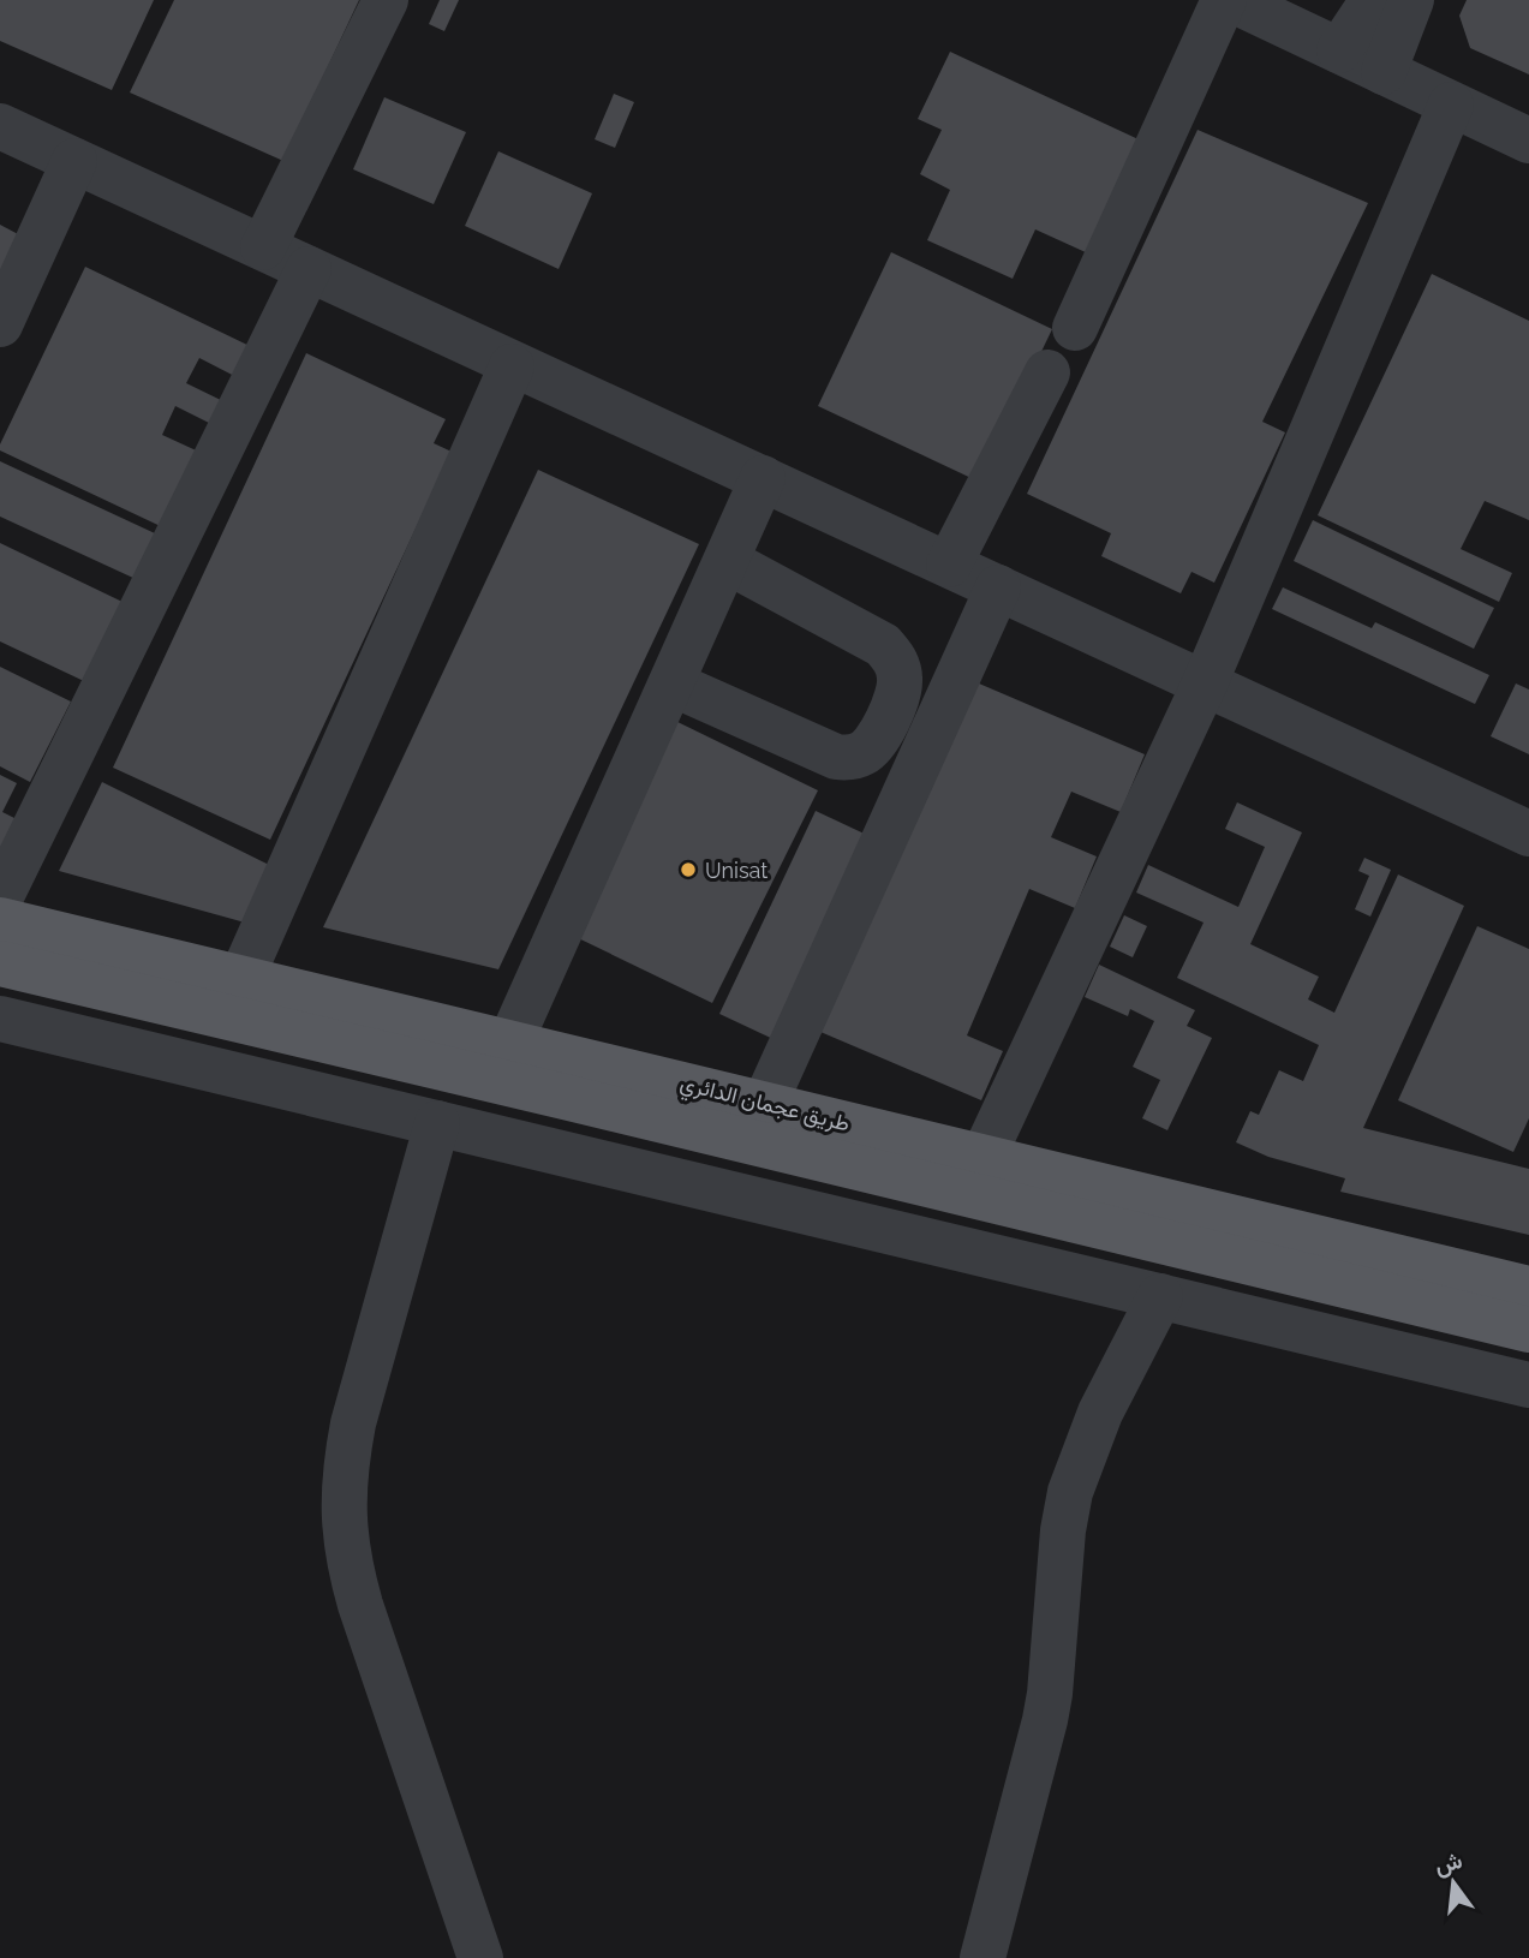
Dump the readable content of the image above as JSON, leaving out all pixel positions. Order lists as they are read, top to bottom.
{
  "streets": {
    "main road": ["طريق عجمان الدائري"]
  },
  "places": ["Unisat"],
  "north": "top"
}
